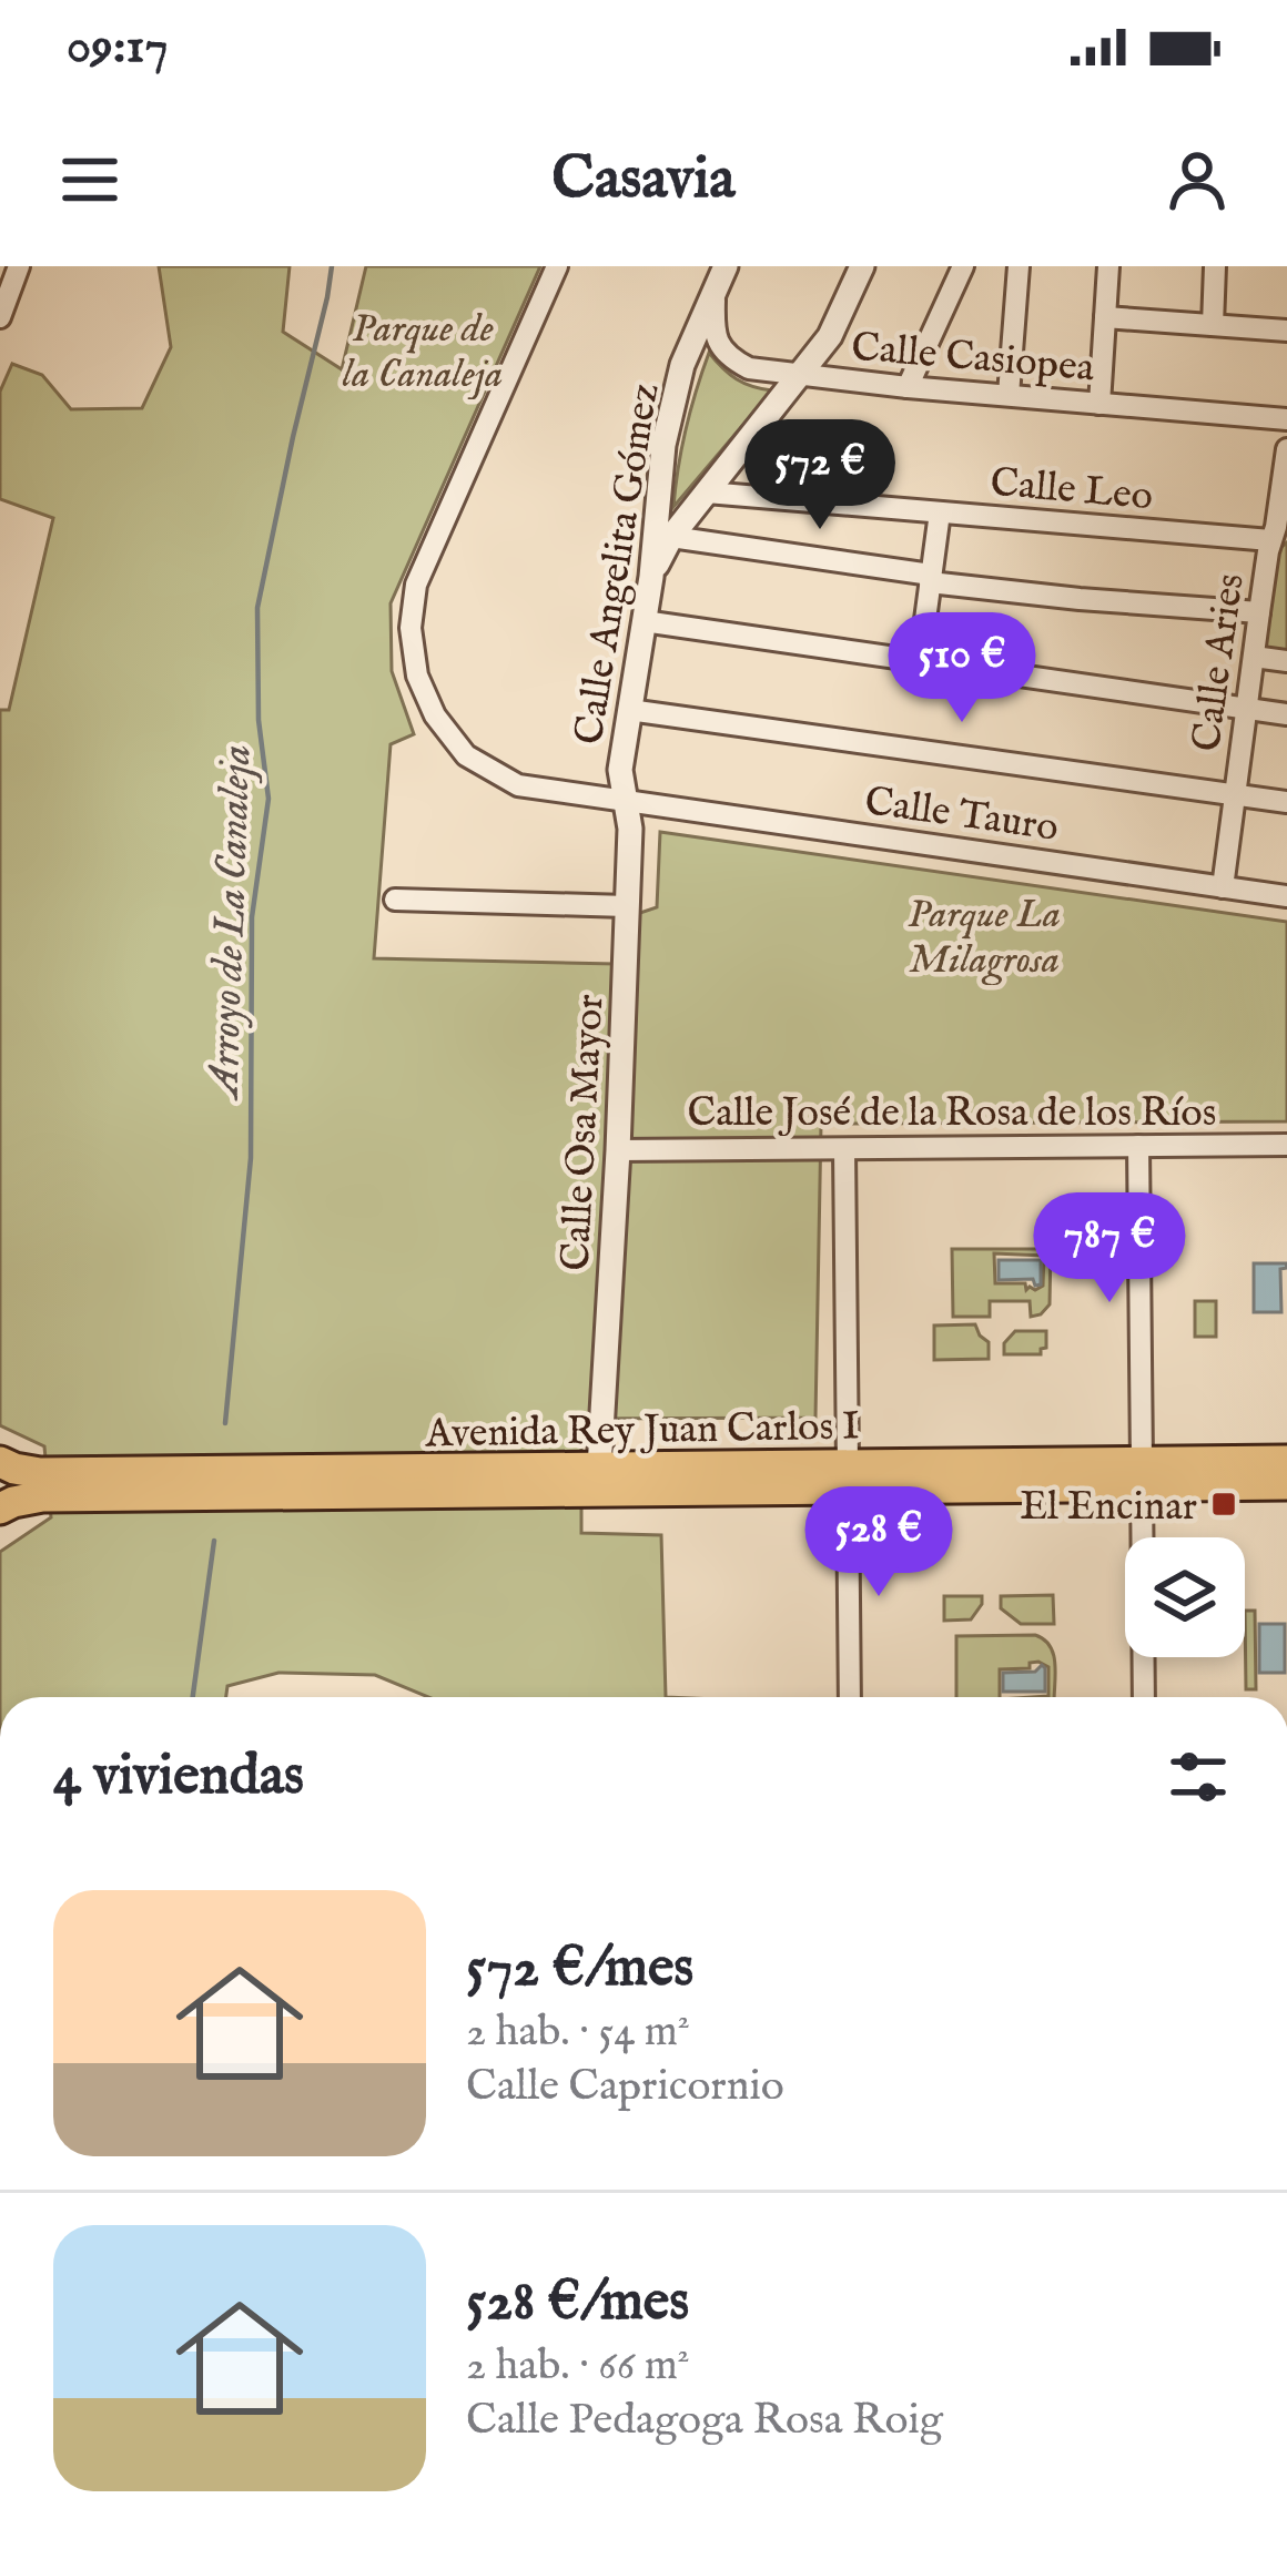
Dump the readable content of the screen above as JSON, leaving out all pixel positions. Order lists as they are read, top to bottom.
{
  "streets": {
    "main road": ["Avenida Rey Juan Carlos I"],
    "street": [
      "Calle Casiopea",
      "Calle Leo",
      "Calle Angelita Gómez",
      "Calle Aries",
      "Calle Tauro",
      "Calle José de la Rosa de los Ríos",
      "Calle Osa Mayor"
    ]
  },
  "crossings": [
    ["Calle Casiopea", "Calle Angelita Gómez"],
    ["Calle Leo", "Calle Aries"],
    ["Calle Angelita Gómez", "Calle Tauro"],
    ["Calle Angelita Gómez", "Calle Osa Mayor"],
    ["Calle Aries", "Calle Tauro"],
    ["Calle Tauro", "Calle Osa Mayor"],
    ["Calle José de la Rosa de los Ríos", "Calle Osa Mayor"],
    ["Calle Osa Mayor", "Avenida Rey Juan Carlos I"]
  ],
  "water": ["Arroyo de La Canaleja"],
  "parks": ["Parque de la Canaleja", "Parque La Milagrosa"],
  "places": {
    "transit": ["El Encinar"]
  },
  "page": {
    "status": "09:17",
    "header": "Casavia",
    "price": [
      "572 €",
      "510 €",
      "787 €",
      "528 €"
    ],
    "heading": "4 viviendas",
    "list": [
      {
        "name": "572 €/mes",
        "note": "2 hab. · 54 m² · Calle Capricornio"
      },
      {
        "name": "528 €/mes",
        "note": "2 hab. · 66 m² · Calle Pedagoga Rosa Roig"
      }
    ]
  }
}
